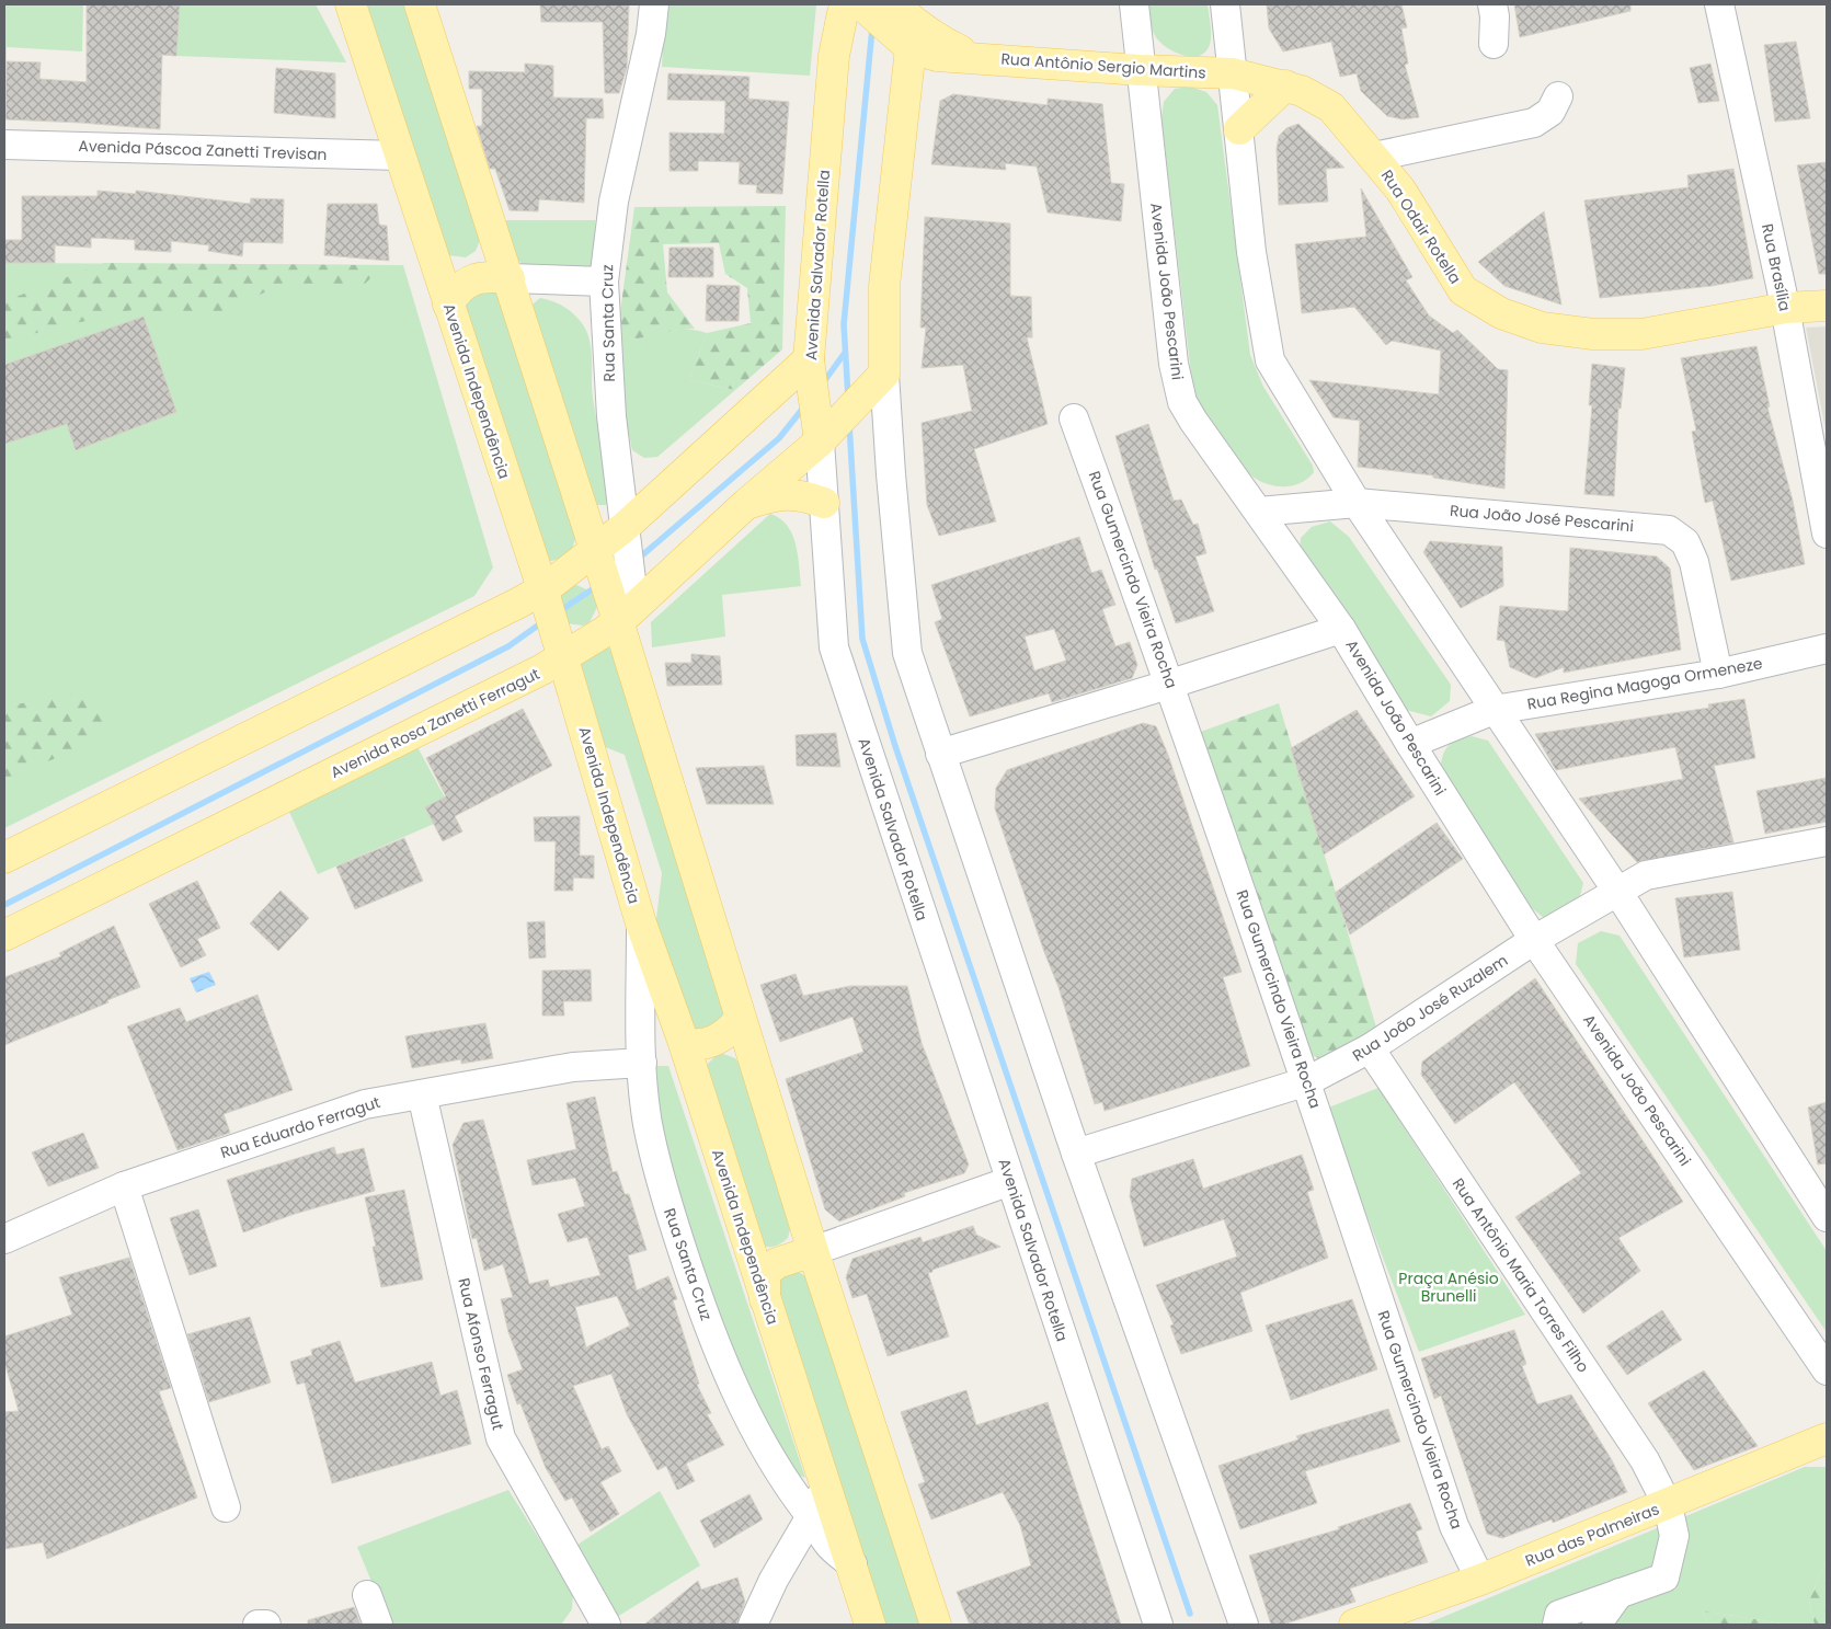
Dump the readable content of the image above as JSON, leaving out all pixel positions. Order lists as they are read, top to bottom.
{
  "streets": {
    "main road": [
      "Rua Antônio Sergio Martins",
      "Rua Odair Rotella",
      "Avenida Salvador Rotella",
      "Avenida Independência",
      "Avenida Rosa Zanetti Ferragut",
      "Rua das Palmeiras"
    ],
    "street": [
      "Avenida Páscoa Zanetti Trevisan",
      "Rua Brasília",
      "Avenida João Pescarini",
      "Rua Santa Cruz",
      "Rua João José Pescarini",
      "Rua Gumercindo Vieira Rocha",
      "Rua Regina Magoga Ormeneze",
      "Rua João José Ruzalem",
      "Rua Eduardo Ferragut",
      "Rua Antônio Maria Torres Filho",
      "Rua Afonso Ferragut"
    ]
  },
  "crossings": [
    ["Rua Antônio Sergio Martins", "Rua Odair Rotella"],
    ["Rua Antônio Sergio Martins", "Avenida João Pescarini"],
    ["Avenida Páscoa Zanetti Trevisan", "Avenida Independência"],
    ["Rua Odair Rotella", "Rua Brasília"],
    ["Avenida Salvador Rotella", "Avenida Rosa Zanetti Ferragut"],
    ["Avenida João Pescarini", "Rua João José Pescarini"],
    ["Avenida João Pescarini", "Rua Regina Magoga Ormeneze"],
    ["Avenida João Pescarini", "Rua João José Ruzalem"],
    ["Rua Santa Cruz", "Avenida Independência"],
    ["Rua Santa Cruz", "Avenida Rosa Zanetti Ferragut"],
    ["Rua Santa Cruz", "Rua Eduardo Ferragut"],
    ["Avenida Independência", "Avenida Rosa Zanetti Ferragut"],
    ["Rua João José Pescarini", "Rua Regina Magoga Ormeneze"],
    ["Rua Gumercindo Vieira Rocha", "Rua João José Ruzalem"],
    ["Rua Gumercindo Vieira Rocha", "Rua das Palmeiras"],
    ["Rua João José Ruzalem", "Rua Antônio Maria Torres Filho"],
    ["Rua Eduardo Ferragut", "Rua Afonso Ferragut"],
    ["Rua Antônio Maria Torres Filho", "Rua das Palmeiras"]
  ],
  "parks": ["Praça Anésio Brunelli"]
}
